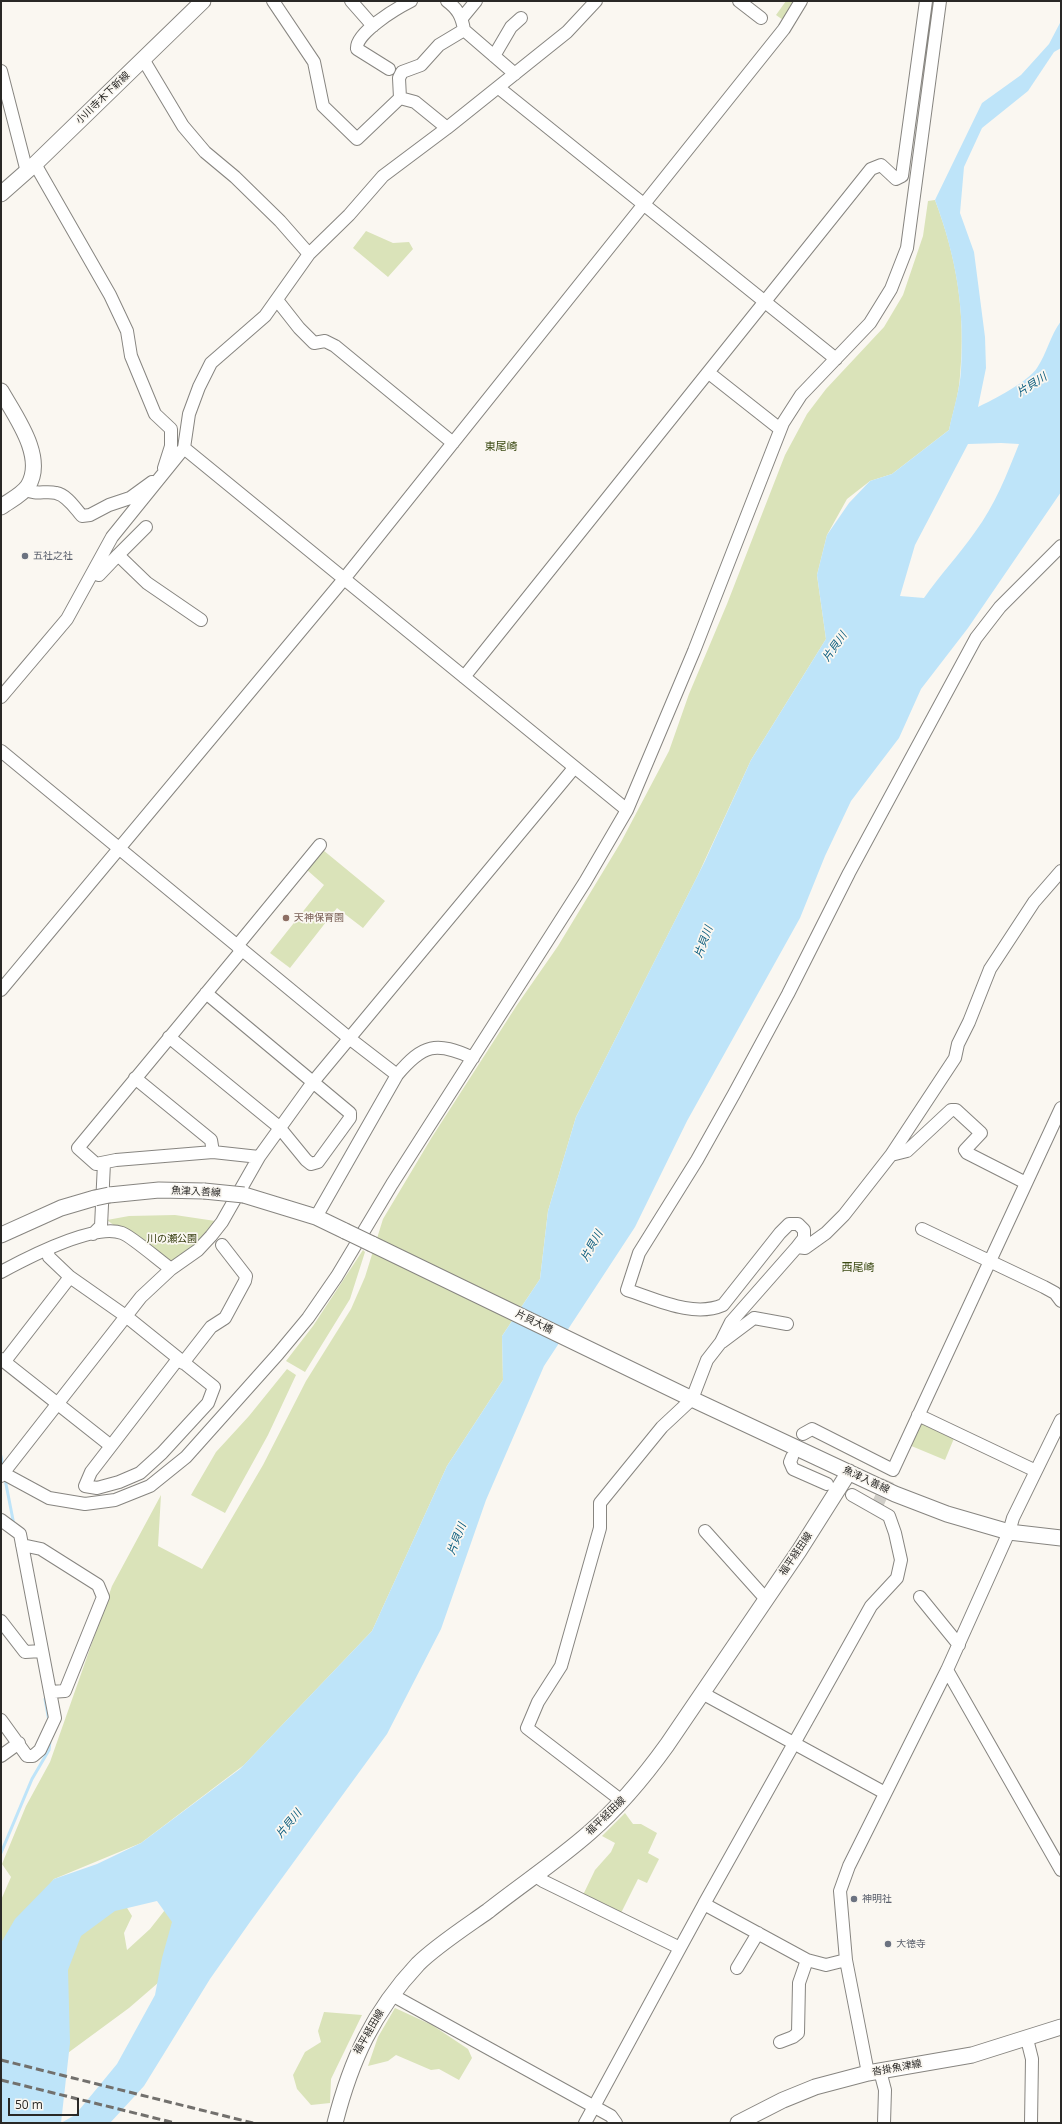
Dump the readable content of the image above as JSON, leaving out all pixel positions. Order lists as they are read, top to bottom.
{
  "streets": {
    "main road": [
      "小川寺木下新線",
      "魚津入善線",
      "片貝大橋",
      "福平経田線",
      "沓掛魚津線"
    ]
  },
  "crossings": [
    ["魚津入善線", "片貝大橋"],
    ["魚津入善線", "福平経田線"]
  ],
  "districts": ["東尾崎", "西尾崎"],
  "water": ["片貝川"],
  "parks": ["川の瀬公園"],
  "places": [
    "五社之社",
    "天神保育園",
    "神明社",
    "大徳寺"
  ],
  "scale_bar": "50 m"
}
